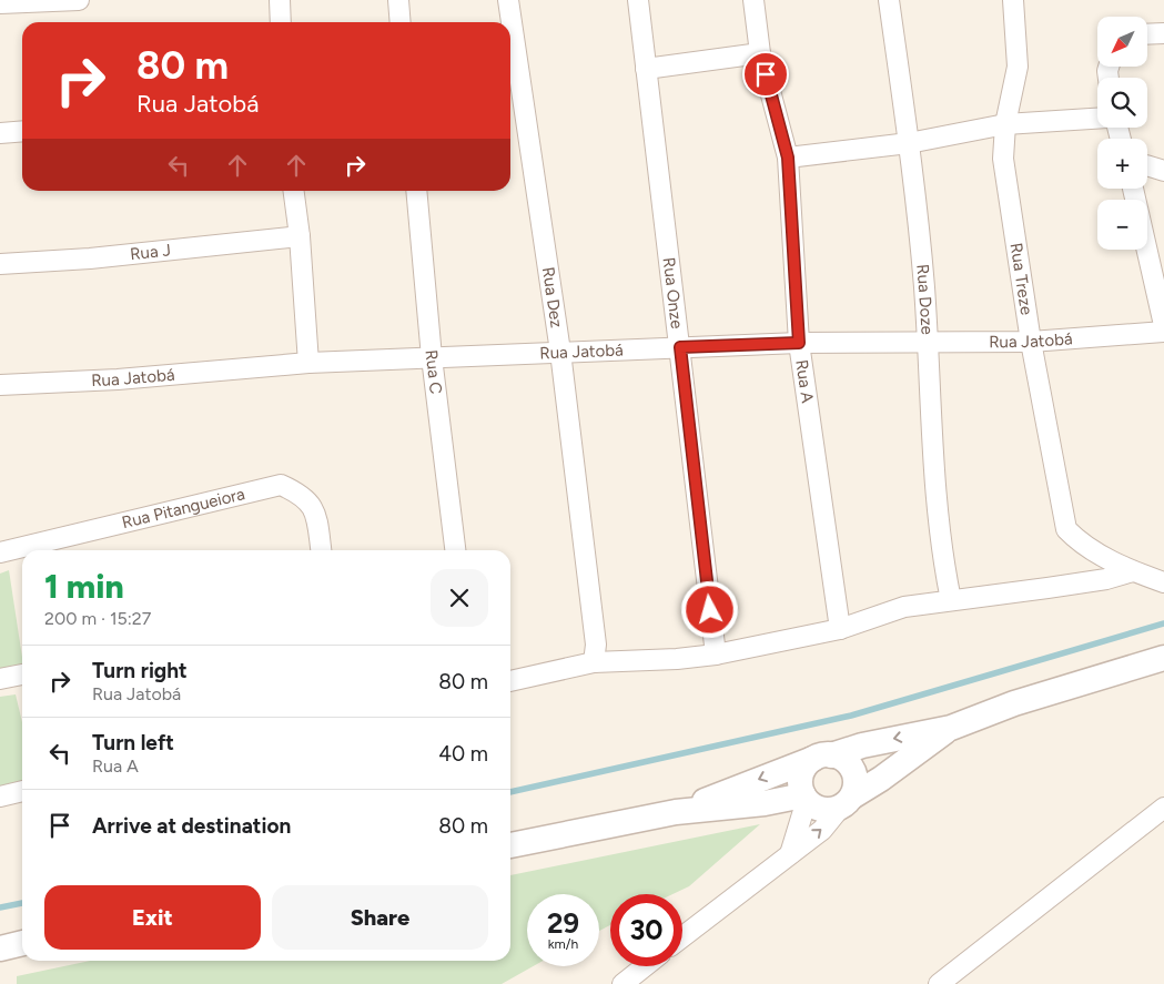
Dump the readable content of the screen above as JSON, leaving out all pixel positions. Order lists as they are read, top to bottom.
{
  "streets": {
    "street": [
      "Rua J",
      "Rua Treze",
      "Rua Onze",
      "Rua Dez",
      "Rua Doze",
      "Rua Jatobá",
      "Rua C",
      "Rua A",
      "Rua Pitangueiora"
    ]
  },
  "crossings": [
    ["Rua Treze", "Rua Jatobá"],
    ["Rua Onze", "Rua Jatobá"],
    ["Rua Dez", "Rua Jatobá"],
    ["Rua Doze", "Rua Jatobá"],
    ["Rua Jatobá", "Rua C"],
    ["Rua Jatobá", "Rua A"]
  ],
  "north": "bottom left",
  "page": {
    "map_buttons": ["+", "−"],
    "turn": ["80 m", "Rua Jatobá"],
    "heading": ["1 min", "200 m · 15:27"],
    "list": [
      {
        "name": "Turn right",
        "note": "Rua Jatobá",
        "value": "80 m"
      },
      {
        "name": "Turn left",
        "note": "Rua A",
        "value": "40 m"
      },
      {
        "name": "Arrive at destination",
        "value": "80 m"
      }
    ],
    "buttons": ["Exit", "Share"],
    "speed": "29 km/h",
    "limit": "30"
  }
}
